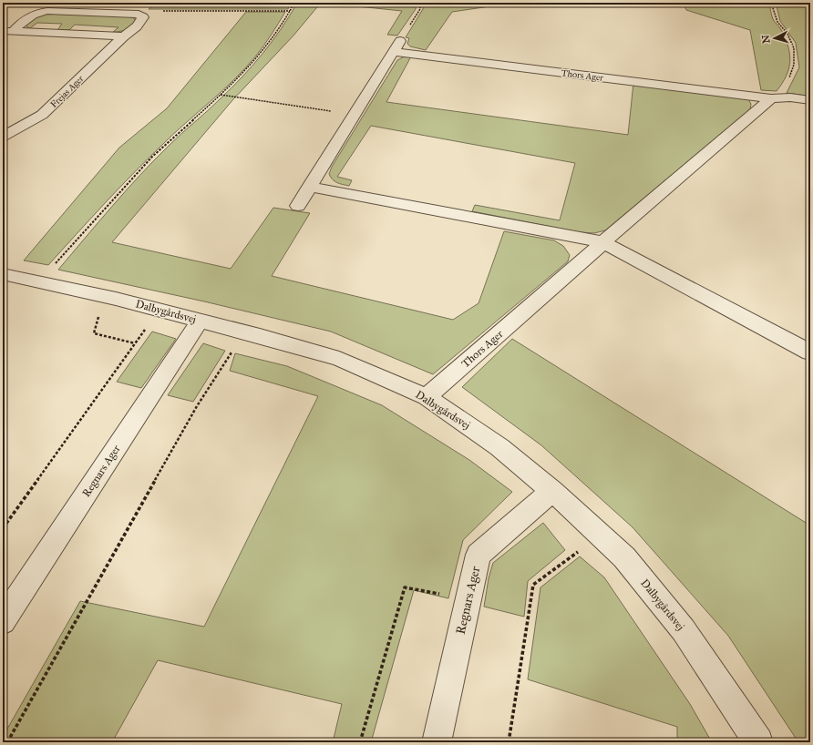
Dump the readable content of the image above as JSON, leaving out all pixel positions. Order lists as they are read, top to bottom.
{
  "streets": {
    "street": [
      "Thors Ager",
      "Frejas Ager",
      "Dalbygårdsvej",
      "Regnars Ager"
    ]
  },
  "crossings": [
    ["Thors Ager", "Dalbygårdsvej"],
    ["Dalbygårdsvej", "Regnars Ager"]
  ],
  "north": "left"
}
